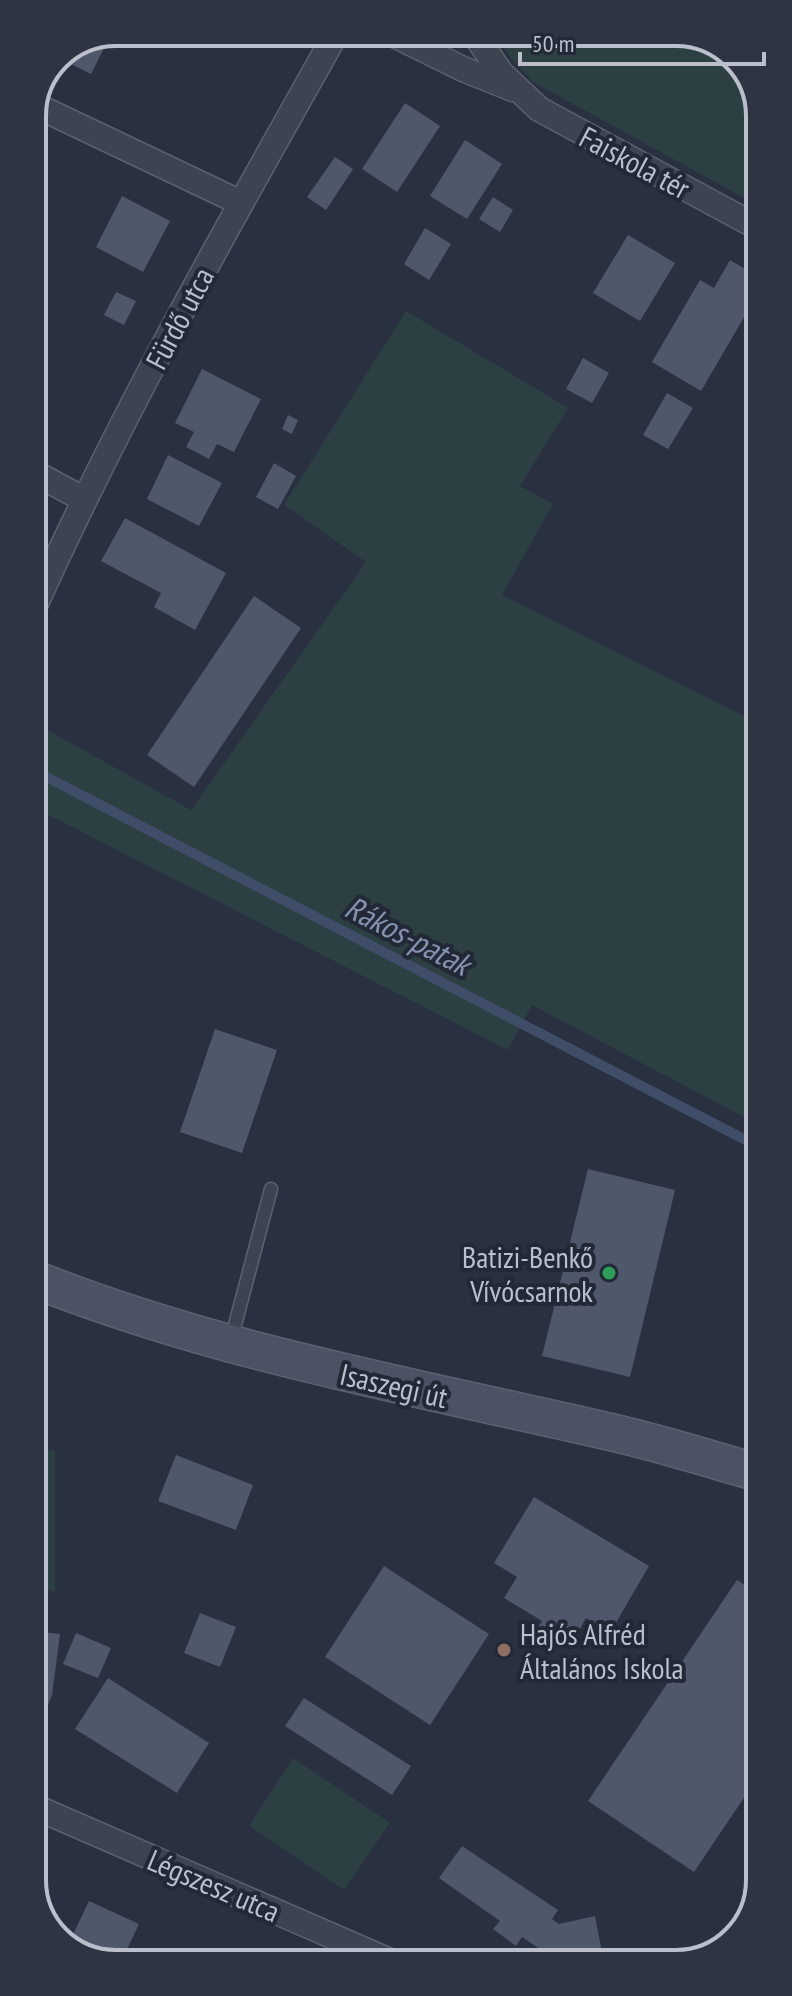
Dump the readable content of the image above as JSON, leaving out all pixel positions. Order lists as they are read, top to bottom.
{
  "streets": {
    "main road": ["Isaszegi út"],
    "street": ["Faiskola tér", "Fürdő utca", "Légszesz utca"]
  },
  "water": ["Rákos-patak"],
  "places": ["Batizi-Benkő Vívócsarnok", "Hajós Alfréd Általános Iskola"],
  "scale_bar": "50 m"
}
